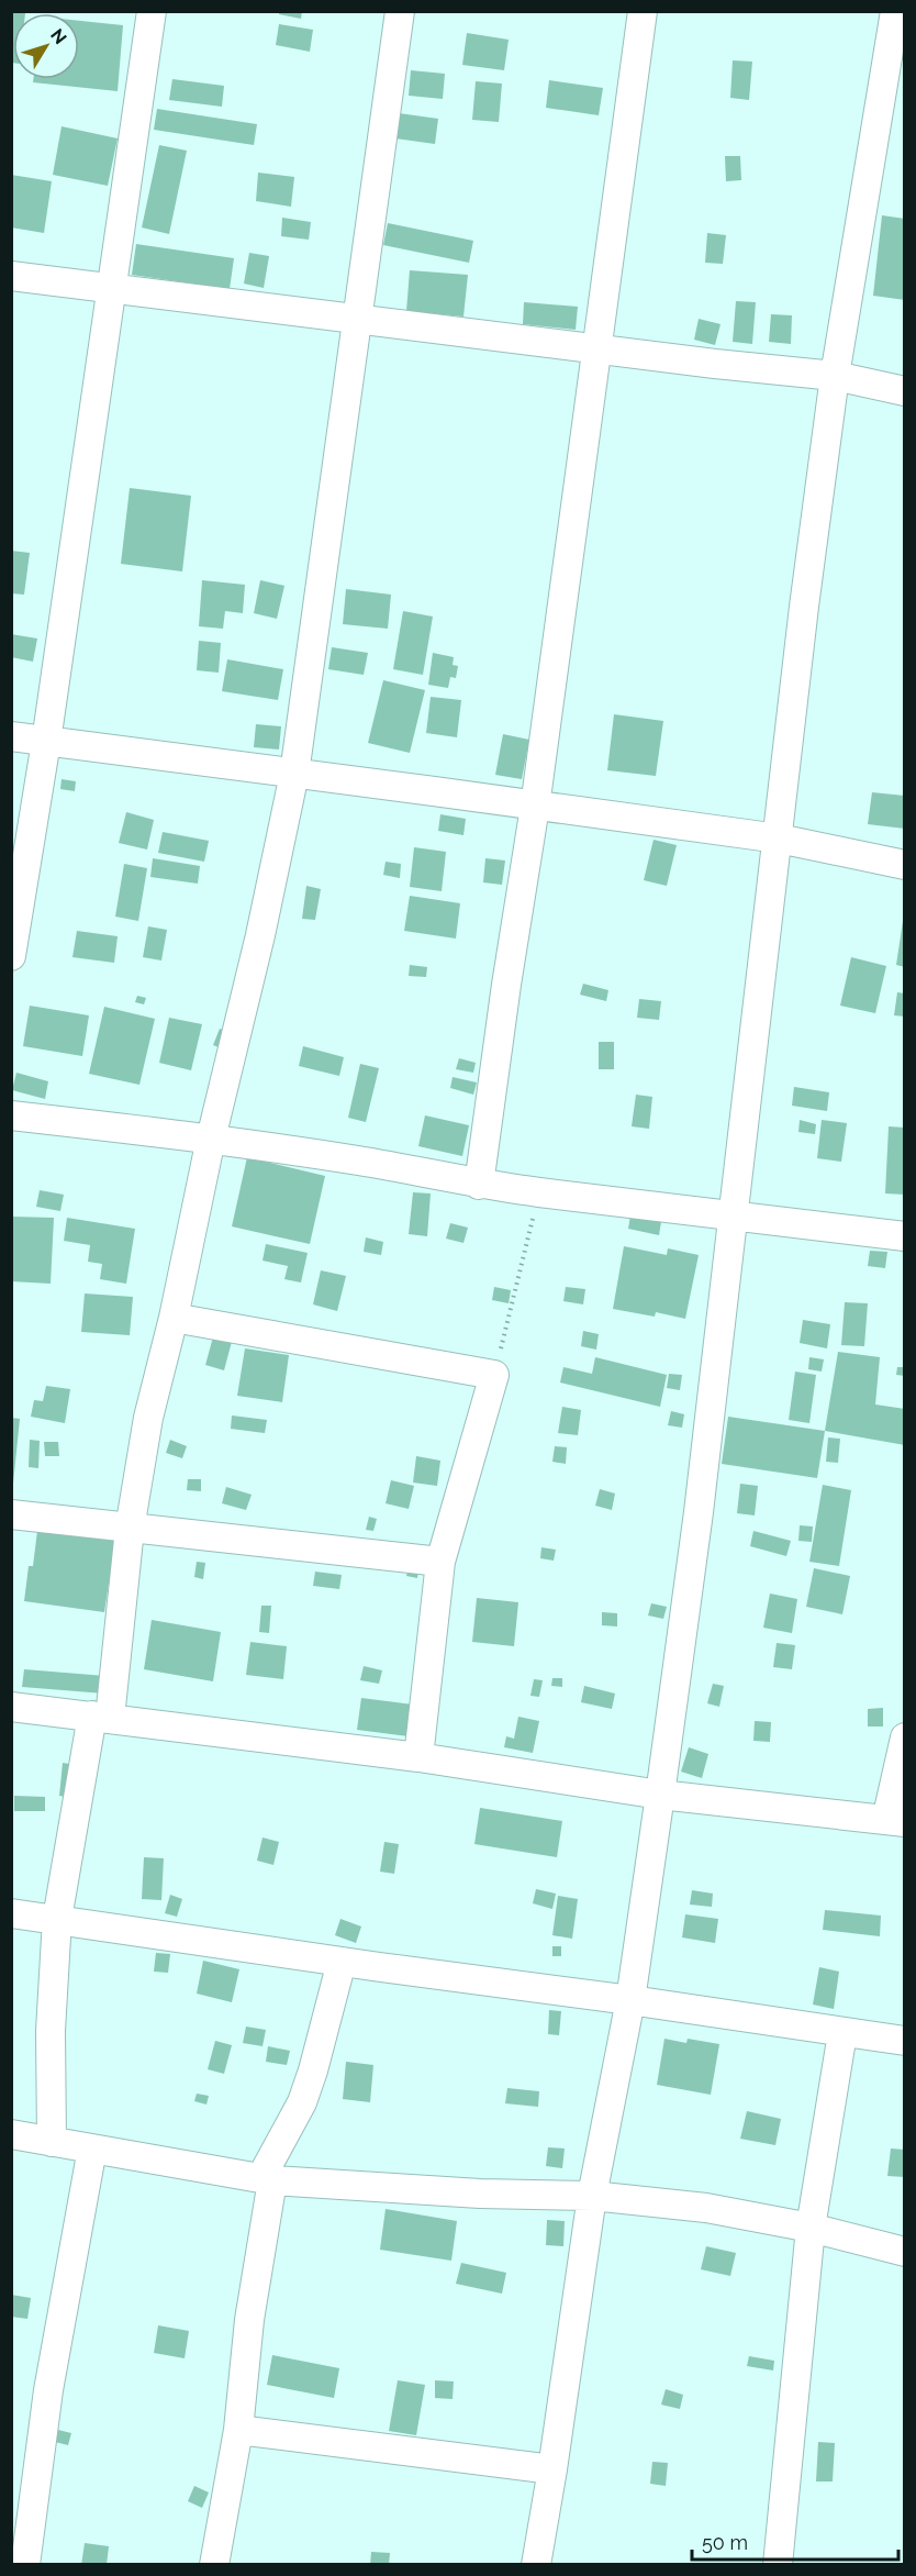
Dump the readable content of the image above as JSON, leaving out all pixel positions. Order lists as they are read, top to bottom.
{
  "scale_bar": "50 m",
  "north": "top right"
}
